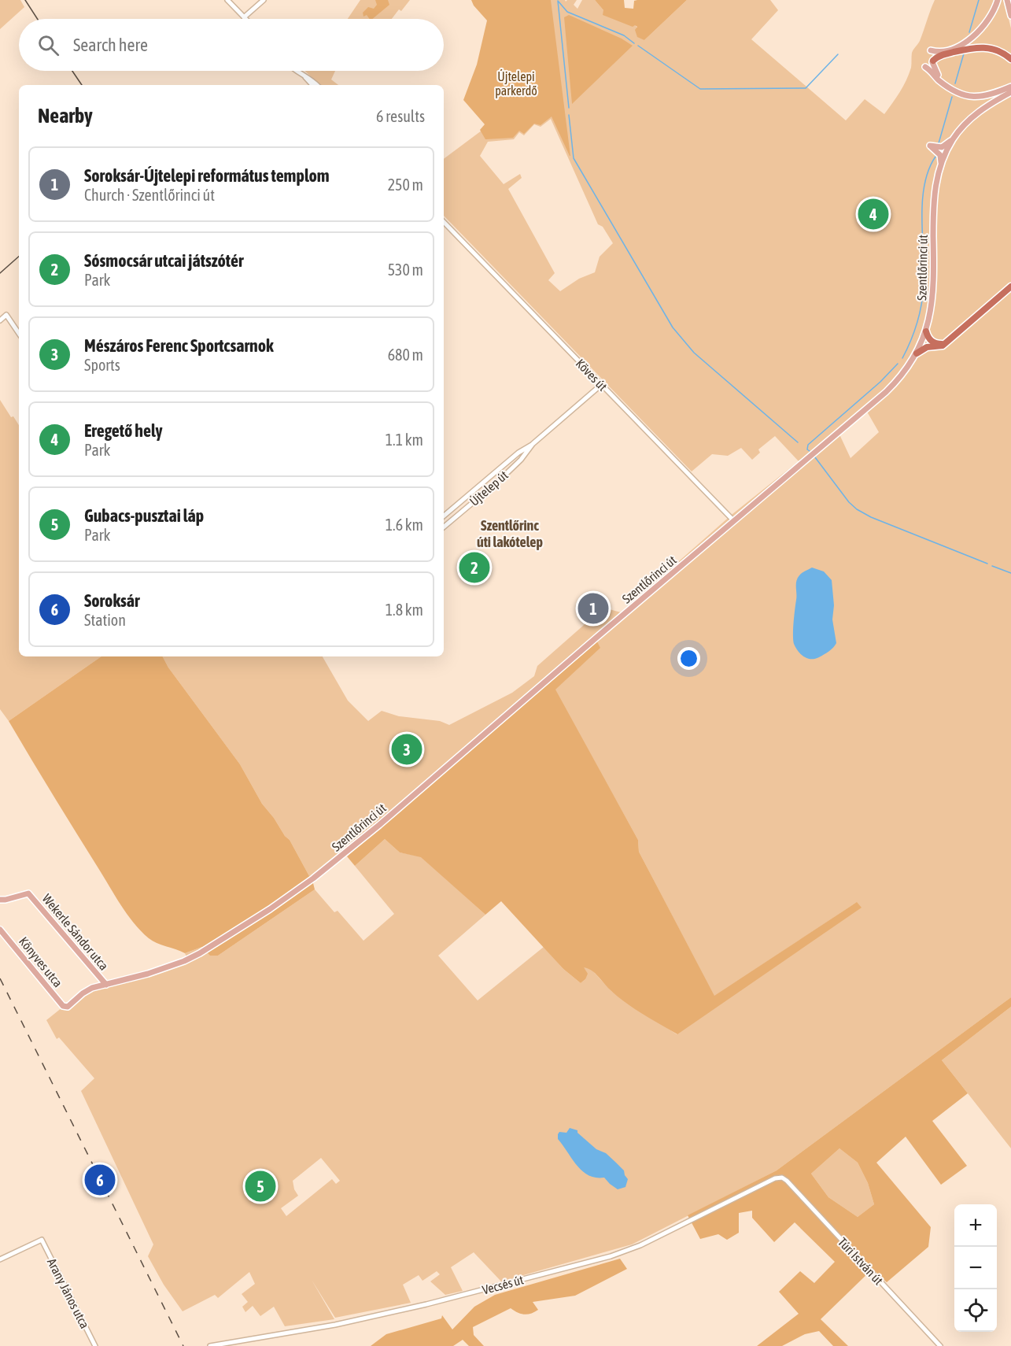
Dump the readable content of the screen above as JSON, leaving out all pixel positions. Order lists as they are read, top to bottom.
{
  "streets": {
    "main road": ["Szentlőrinci út", "Wekerle Sándor utca", "Könyves utca"],
    "street": [
      "Köves út",
      "Újtelep út",
      "Túri István út",
      "Vecsés út",
      "Arany János utca"
    ]
  },
  "crossings": [
    ["Szentlőrinci út", "Köves út"],
    ["Szentlőrinci út", "Wekerle Sándor utca"],
    ["Szentlőrinci út", "Könyves utca"],
    ["Köves út", "Újtelep út"],
    ["Túri István út", "Vecsés út"]
  ],
  "districts": ["Szentlőrinc úti lakótelep"],
  "parks": ["Újtelepi parkerdő"],
  "page": {
    "search": "Search here",
    "heading": ["Nearby", "6 results"],
    "list": [
      {
        "mark": "1",
        "name": "Soroksár-Újtelepi református templom",
        "note": "Church · Szentlőrinci út",
        "value": "250 m"
      },
      {
        "mark": "2",
        "name": "Sósmocsár utcai játszótér",
        "note": "Park",
        "value": "530 m"
      },
      {
        "mark": "3",
        "name": "Mészáros Ferenc Sportcsarnok",
        "note": "Sports",
        "value": "680 m"
      },
      {
        "mark": "4",
        "name": "Eregető hely",
        "note": "Park",
        "value": "1.1 km"
      },
      {
        "mark": "5",
        "name": "Gubacs-pusztai láp",
        "note": "Park",
        "value": "1.6 km"
      },
      {
        "mark": "6",
        "name": "Soroksár",
        "note": "Station",
        "value": "1.8 km"
      }
    ],
    "pins": [
      "4",
      "2",
      "1",
      "3",
      "6",
      "5"
    ],
    "map_buttons": ["+", "−"]
  }
}
